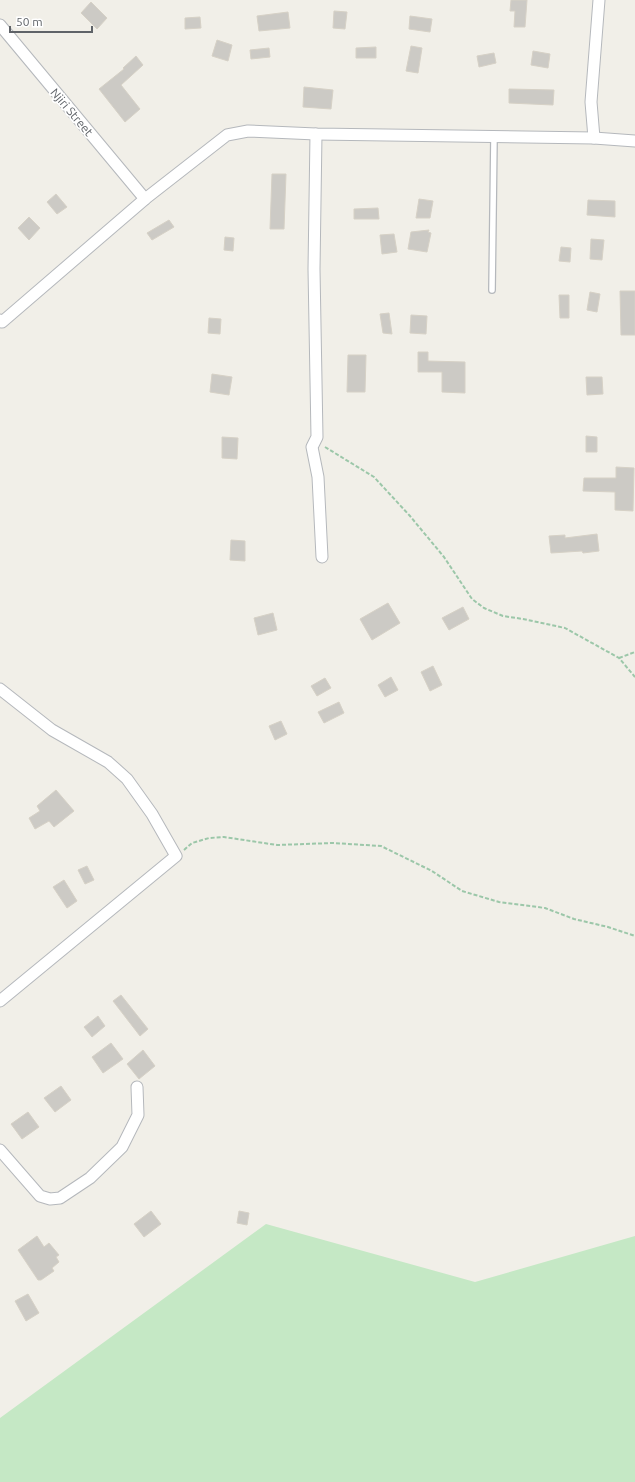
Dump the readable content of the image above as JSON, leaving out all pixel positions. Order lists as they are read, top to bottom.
{
  "streets": {
    "street": ["Njiri Street"]
  },
  "scale_bar": "50 m"
}
